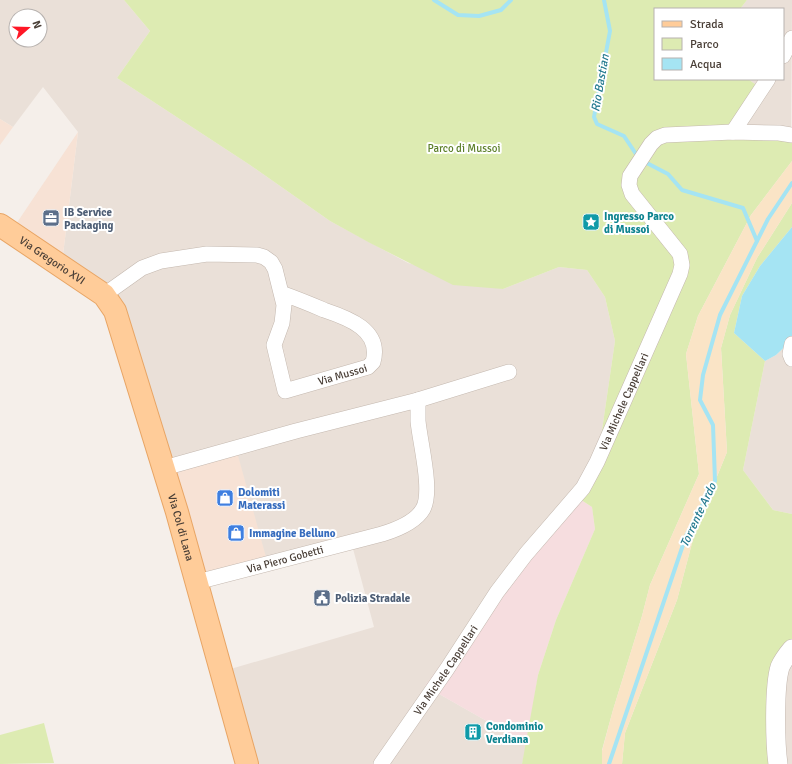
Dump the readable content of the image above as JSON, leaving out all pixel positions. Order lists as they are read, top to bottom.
{
  "streets": {
    "main road": ["Via Gregorio XVI", "Via Col di Lana"],
    "street": ["Via Mussoi", "Via Michele Cappellari", "Via Piero Gobetti"]
  },
  "crossings": [
    ["Via Gregorio XVI", "Via Mussoi"],
    ["Via Gregorio XVI", "Via Col di Lana"],
    ["Via Mussoi", "Via Col di Lana"],
    ["Via Col di Lana", "Via Piero Gobetti"]
  ],
  "water": ["Rio Bastian", "Torrente Ardo"],
  "parks": ["Parco di Mussoi"],
  "places": {
    "office": ["IB Service Packaging"],
    "place": ["Ingresso Parco di Mussoi"],
    "shop": ["Dolomiti Materassi", "Immagine Belluno"],
    "public building": ["Polizia Stradale"],
    "building": ["Condominio Verdiana"]
  },
  "legend": ["Strada", "Parco", "Acqua"],
  "north": "right"
}
